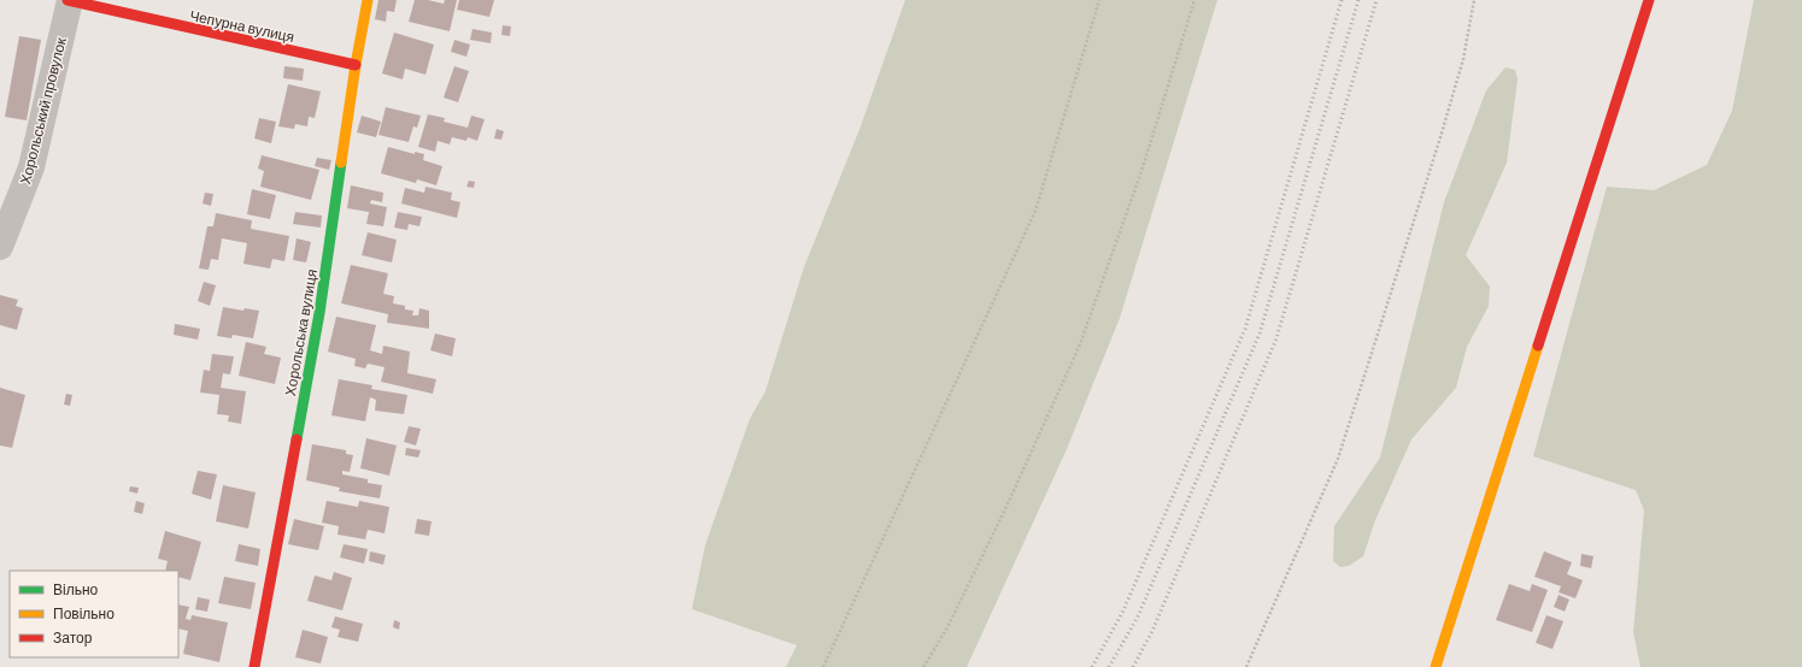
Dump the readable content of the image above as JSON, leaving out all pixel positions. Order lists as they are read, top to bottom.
{
  "streets": {
    "street": ["Чепурна вулиця", "Хорольський провулок", "Хорольська вулиця"]
  },
  "crossings": [
    ["Чепурна вулиця", "Хорольський провулок"],
    ["Чепурна вулиця", "Хорольська вулиця"]
  ],
  "legend": ["Вільно", "Повільно", "Затор"]
}
